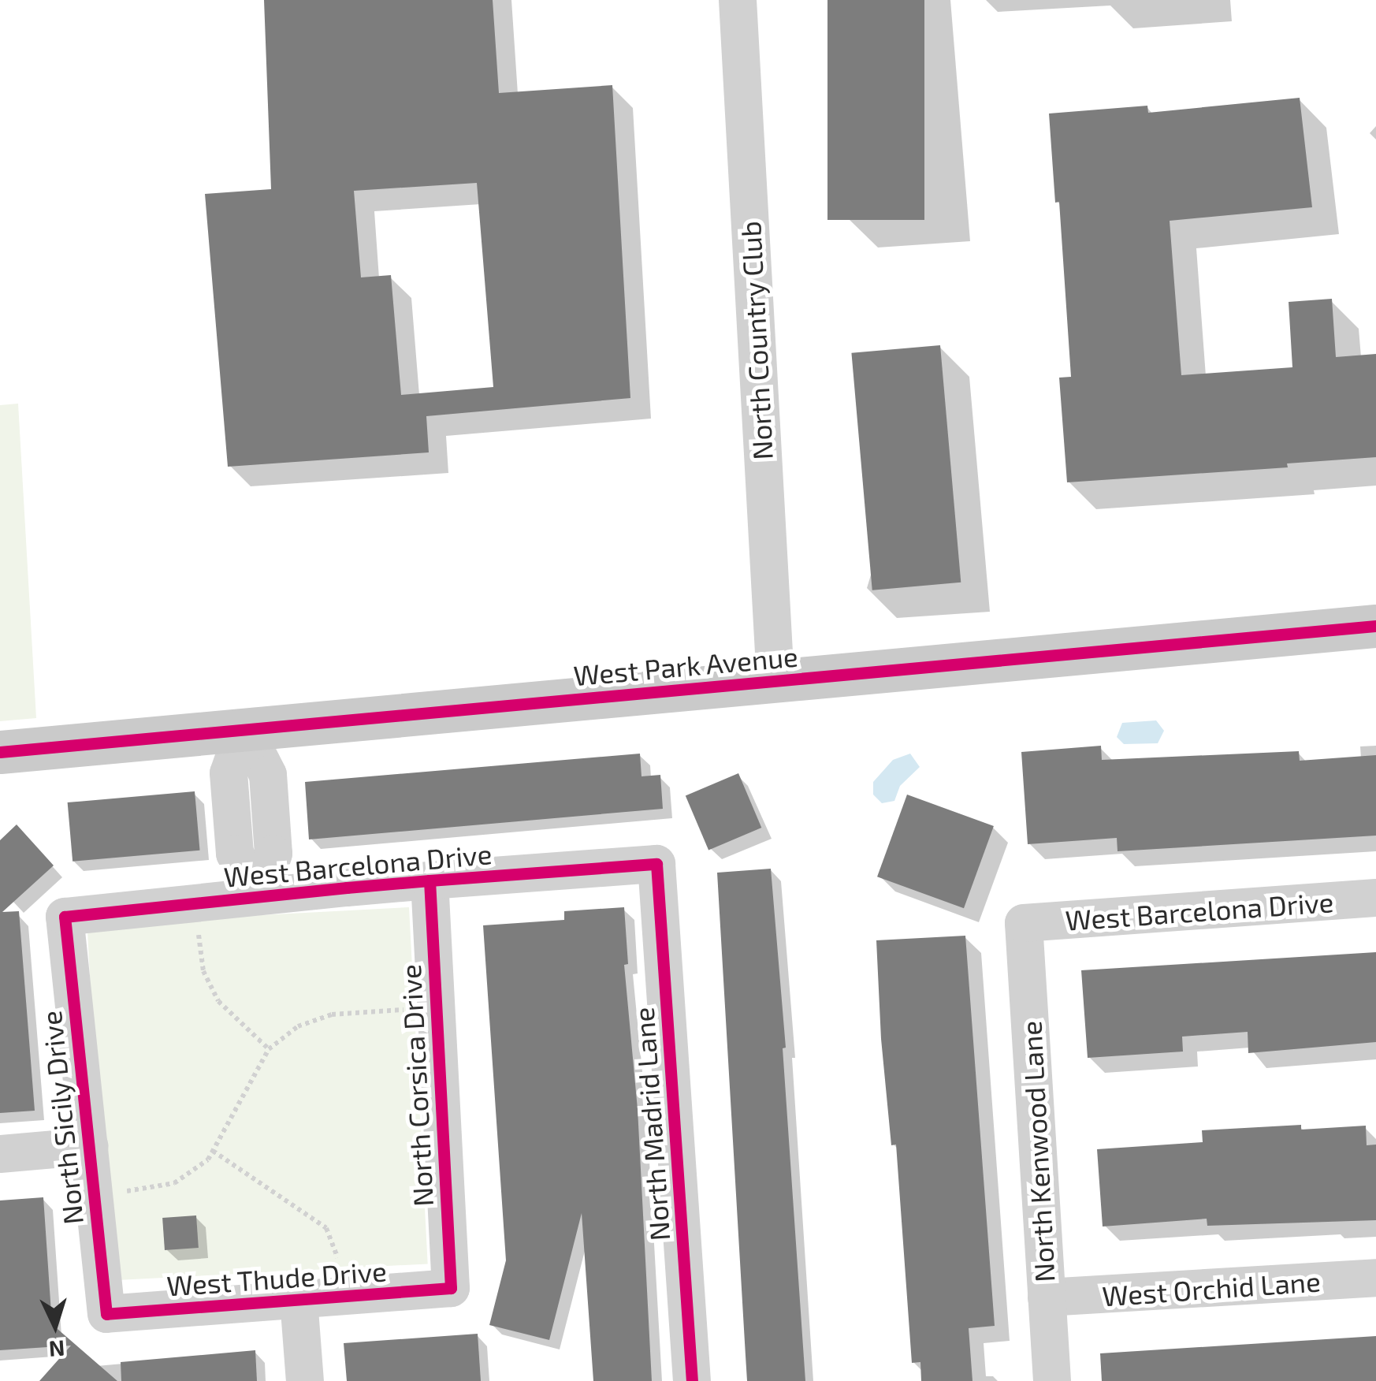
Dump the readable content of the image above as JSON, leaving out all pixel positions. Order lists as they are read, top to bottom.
{
  "streets": {
    "street": [
      "North Country Club",
      "West Park Avenue",
      "West Barcelona Drive",
      "North Corsica Drive",
      "North Sicily Drive",
      "North Madrid Lane",
      "North Kenwood Lane",
      "West Thude Drive",
      "West Orchid Lane"
    ]
  },
  "crossings": [
    ["North Country Club", "West Park Avenue"],
    ["West Barcelona Drive", "North Corsica Drive"],
    ["West Barcelona Drive", "North Sicily Drive"],
    ["West Barcelona Drive", "North Madrid Lane"],
    ["West Barcelona Drive", "North Kenwood Lane"],
    ["North Corsica Drive", "West Thude Drive"],
    ["North Sicily Drive", "West Thude Drive"],
    ["North Kenwood Lane", "West Orchid Lane"]
  ],
  "north": "bottom"
}
